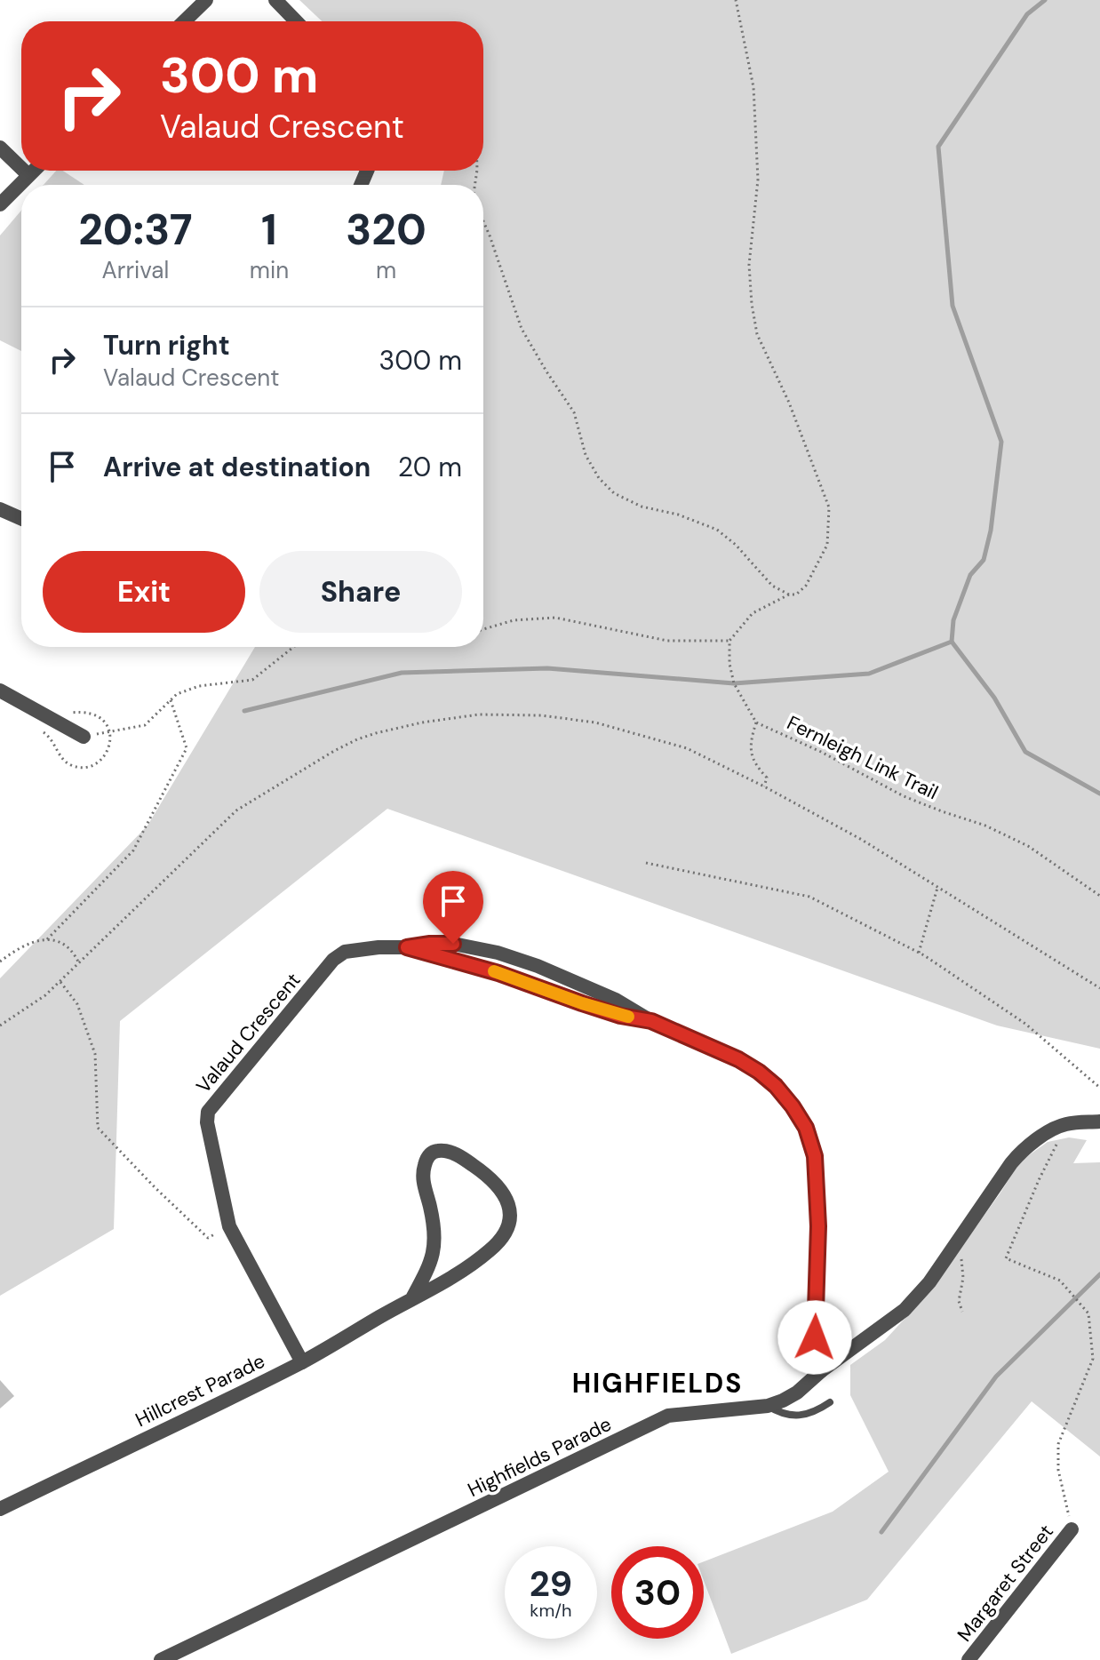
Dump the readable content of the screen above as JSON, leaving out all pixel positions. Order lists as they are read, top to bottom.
{
  "streets": {
    "street": [
      "Valaud Crescent",
      "Hillcrest Parade",
      "Highfields Parade",
      "Margaret Street"
    ],
    "path": ["Fernleigh Link Trail"]
  },
  "crossings": [
    ["Valaud Crescent", "Hillcrest Parade"],
    ["Valaud Crescent", "Highfields Parade"]
  ],
  "districts": ["HIGHFIELDS"],
  "page": {
    "turn": ["300 m", "Valaud Crescent"],
    "eta": [
      "20:37",
      "Arrival",
      "1",
      "min",
      "320",
      "m"
    ],
    "list": [
      {
        "name": "Turn right",
        "note": "Valaud Crescent",
        "value": "300 m"
      },
      {
        "name": "Arrive at destination",
        "value": "20 m"
      }
    ],
    "buttons": ["Exit", "Share"],
    "speed": "29 km/h",
    "limit": "30"
  }
}
